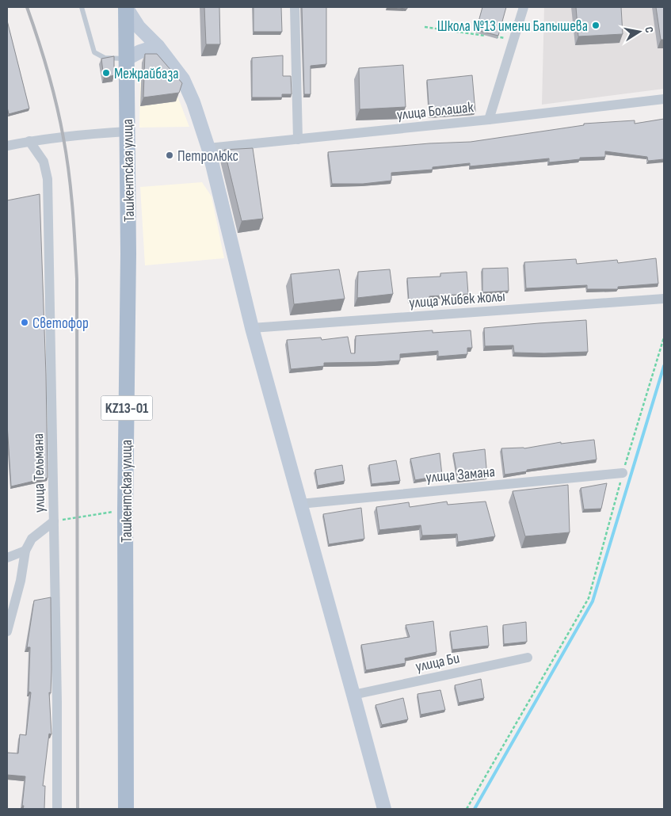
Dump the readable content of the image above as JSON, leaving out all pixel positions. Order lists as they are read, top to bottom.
{
  "streets": {
    "main road": ["Ташкентская улица", "KZ13-01"],
    "street": [
      "улица Болашак",
      "улица Жибек жолы",
      "улица Тельмана",
      "улица Замана",
      "улица Би"
    ]
  },
  "places": [
    "Школа №13 имени Бапышева",
    "Межрайбаза",
    "Петролюкс",
    "Светофор"
  ],
  "north": "right"
}
